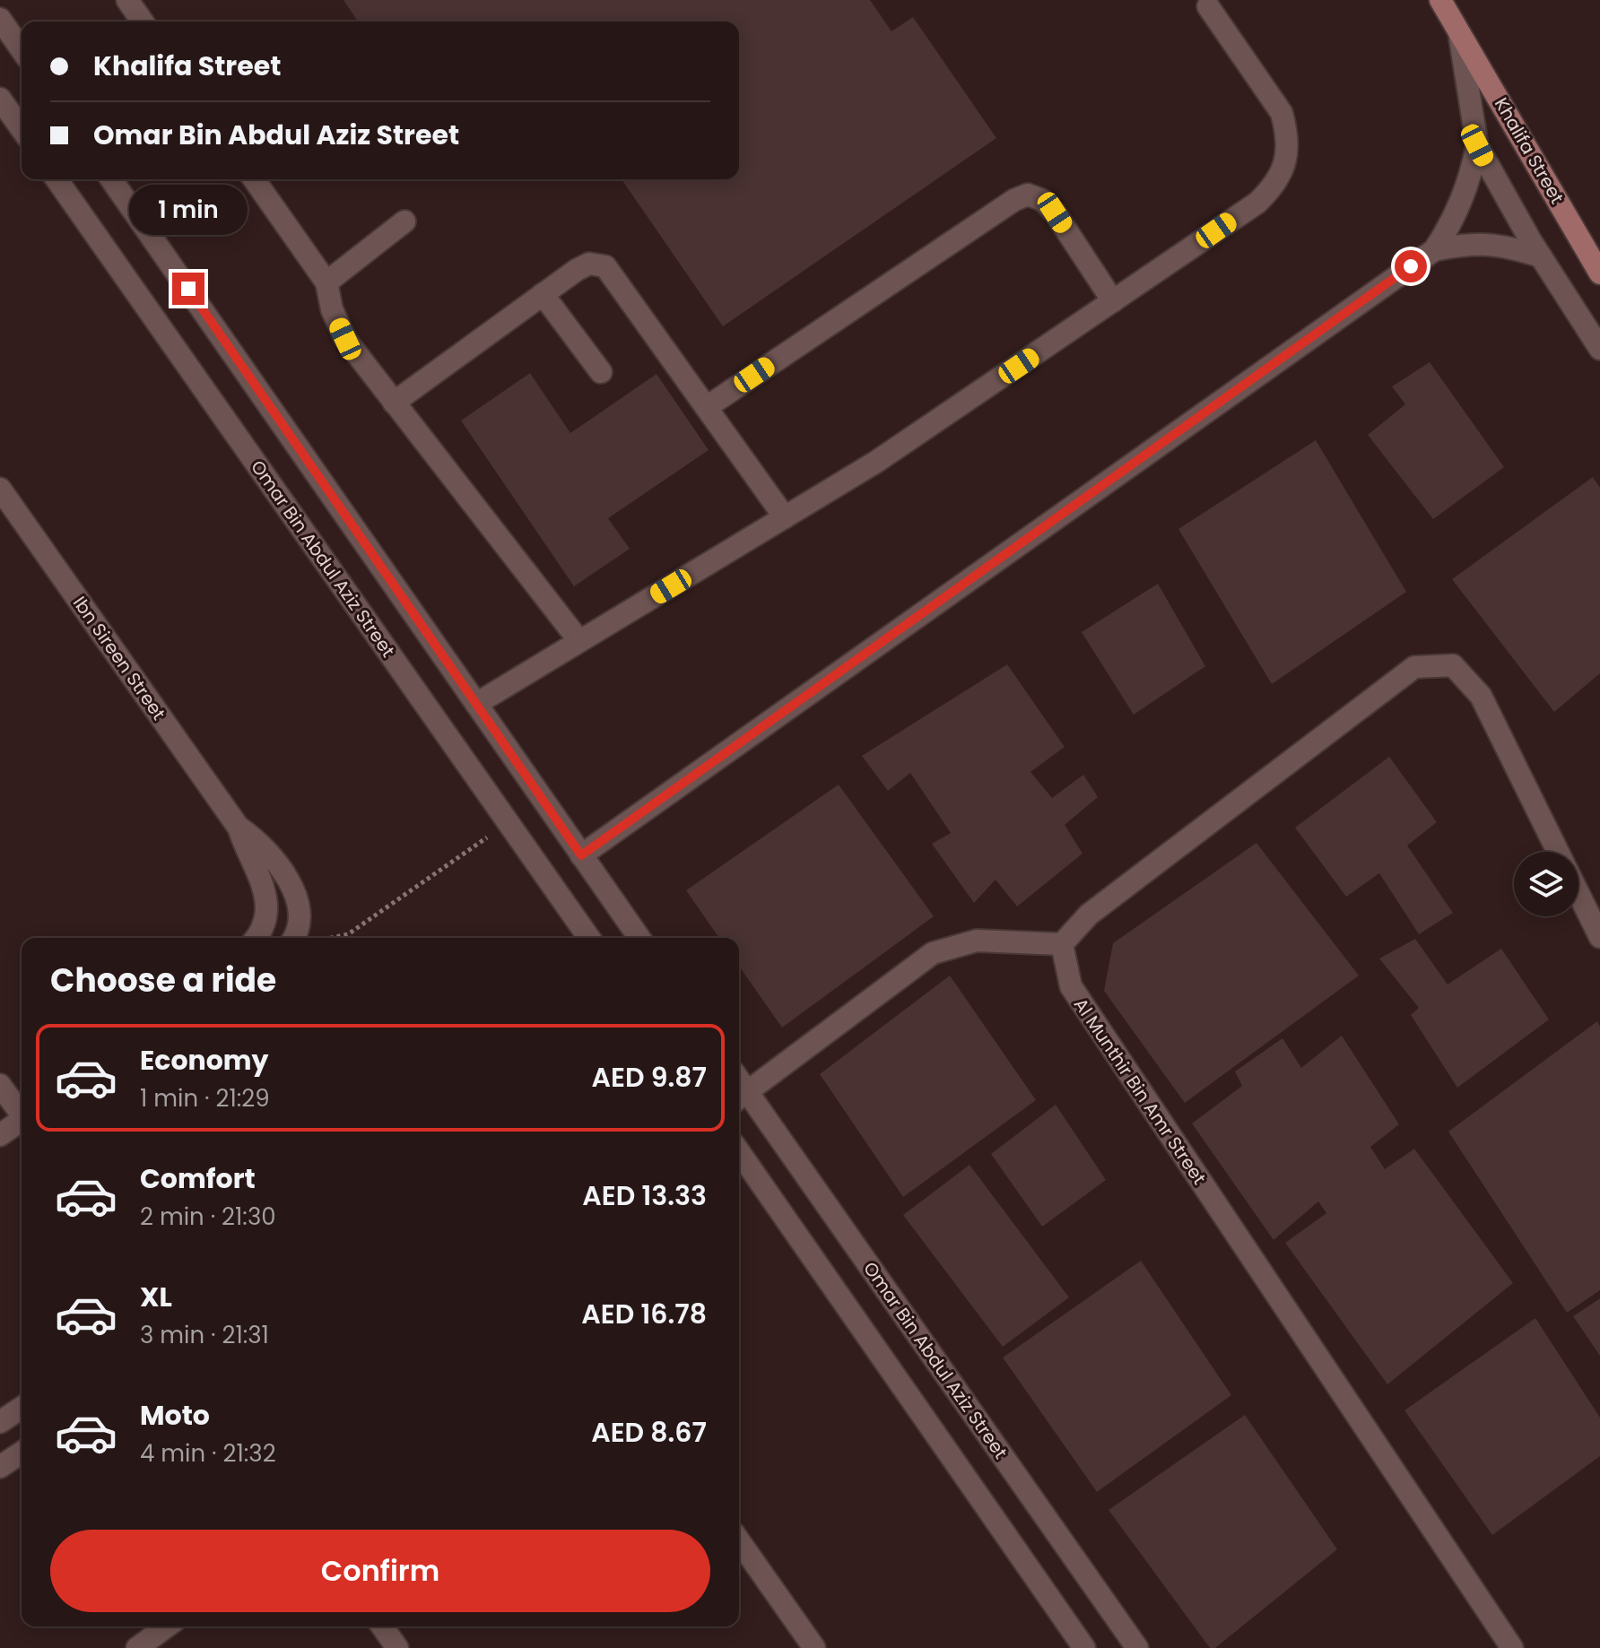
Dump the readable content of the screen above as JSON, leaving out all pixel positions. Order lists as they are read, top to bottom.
{
  "streets": {
    "main road": ["Khalifa Street"],
    "street": ["Omar Bin Abdul Aziz Street", "Ibn Sireen Street", "Al Munthir Bin Amr Street"]
  },
  "page": {
    "banner": ["Khalifa Street", "Omar Bin Abdul Aziz Street"],
    "bubble": "1 min",
    "heading": "Choose a ride",
    "list": [
      {
        "name": "Economy",
        "note": "1 min · 21:29",
        "value": "AED 9.87"
      },
      {
        "name": "Comfort",
        "note": "2 min · 21:30",
        "value": "AED 13.33"
      },
      {
        "name": "XL",
        "note": "3 min · 21:31",
        "value": "AED 16.78"
      },
      {
        "name": "Moto",
        "note": "4 min · 21:32",
        "value": "AED 8.67"
      }
    ],
    "buttons": "Confirm"
  }
}
